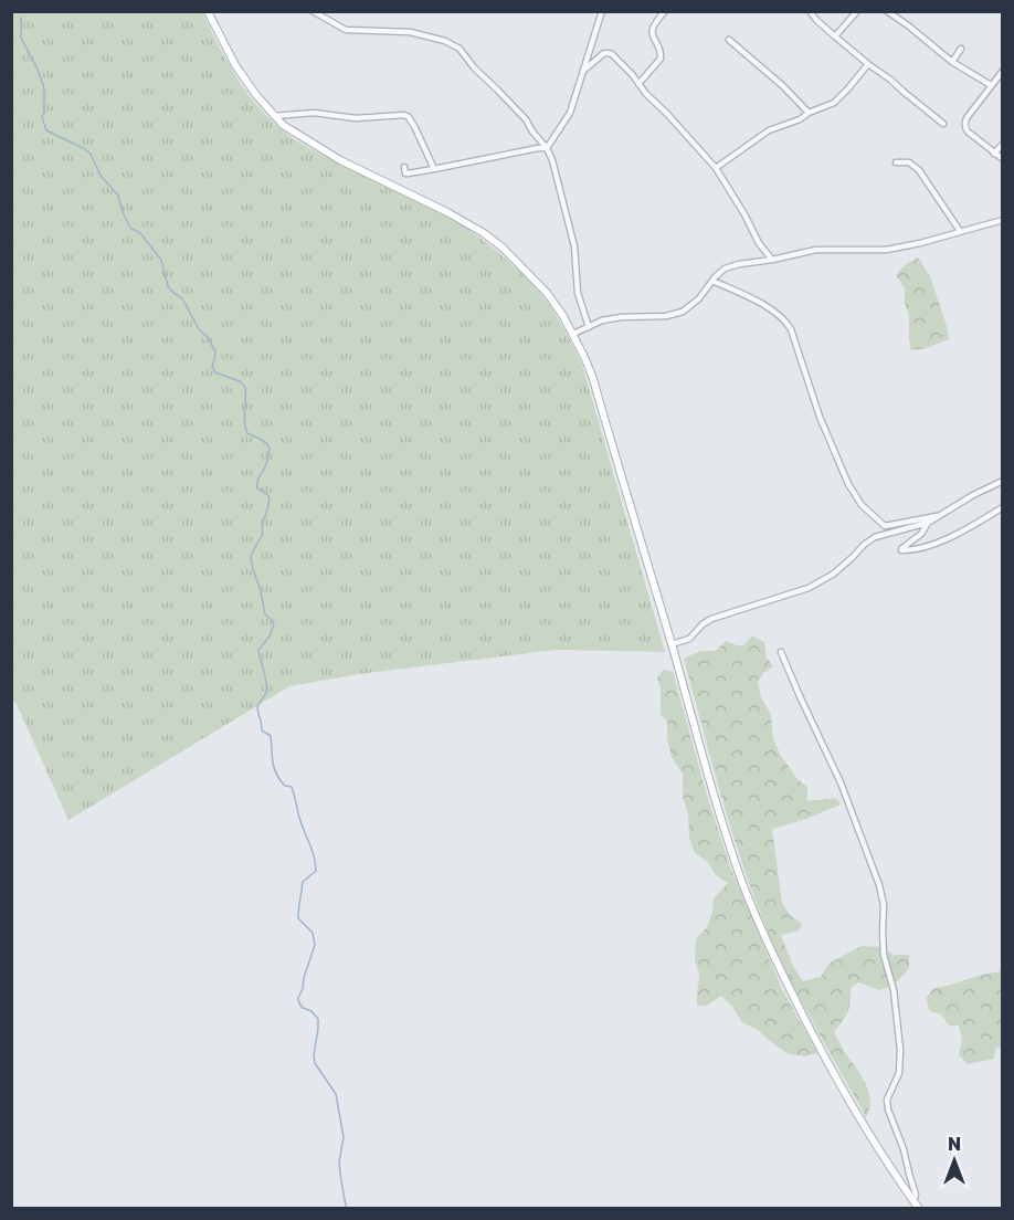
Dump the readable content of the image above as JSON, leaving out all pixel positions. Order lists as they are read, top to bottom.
{
  "north": "top"
}
